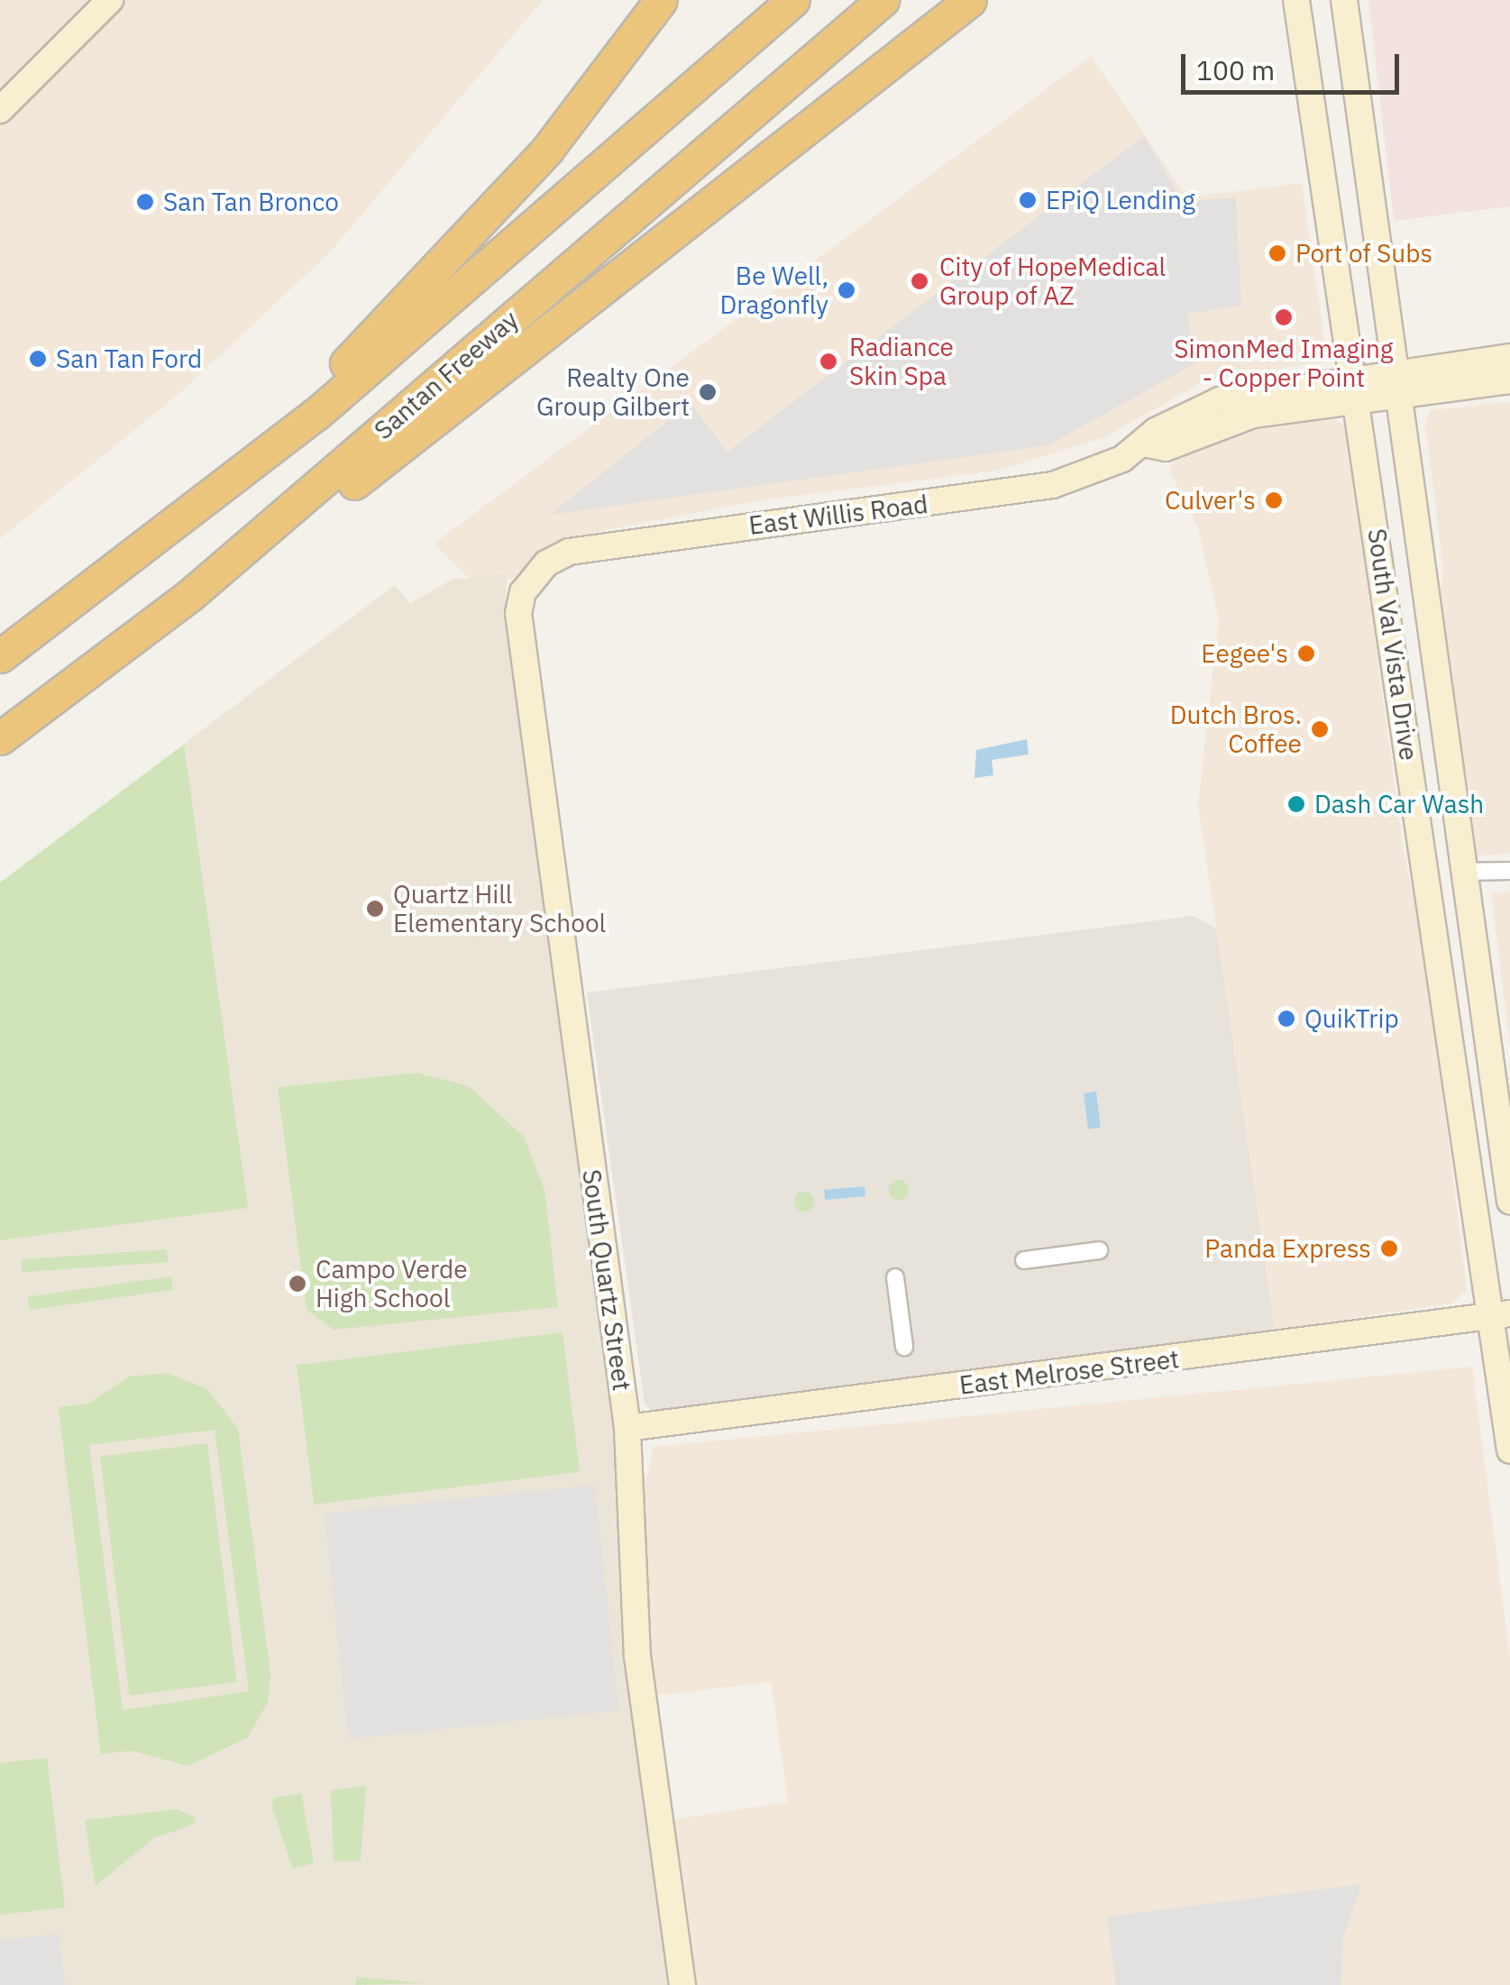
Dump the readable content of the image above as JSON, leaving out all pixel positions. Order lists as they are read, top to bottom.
{
  "streets": {
    "highway": ["Santan Freeway"],
    "street": [
      "East Willis Road",
      "South Val Vista Drive",
      "South Quartz Street",
      "East Melrose Street"
    ]
  },
  "crossings": [
    ["East Willis Road", "South Val Vista Drive"],
    ["East Willis Road", "South Quartz Street"],
    ["South Val Vista Drive", "East Melrose Street"],
    ["South Quartz Street", "East Melrose Street"]
  ],
  "places": [
    "EPiQ Lending",
    "San Tan Bronco",
    "Port of Subs",
    "City of HopeMedical Group of AZ",
    "Be Well, Dragonfly",
    "SimonMed Imaging - Copper Point",
    "San Tan Ford",
    "Radiance Skin Spa",
    "Realty One Group Gilbert",
    "Culver's",
    "Eegee's",
    "Dutch Bros. Coffee",
    "Dash Car Wash",
    "Quartz Hill Elementary School",
    "QuikTrip",
    "Panda Express",
    "Campo Verde High School"
  ],
  "scale_bar": "100 m"
}
